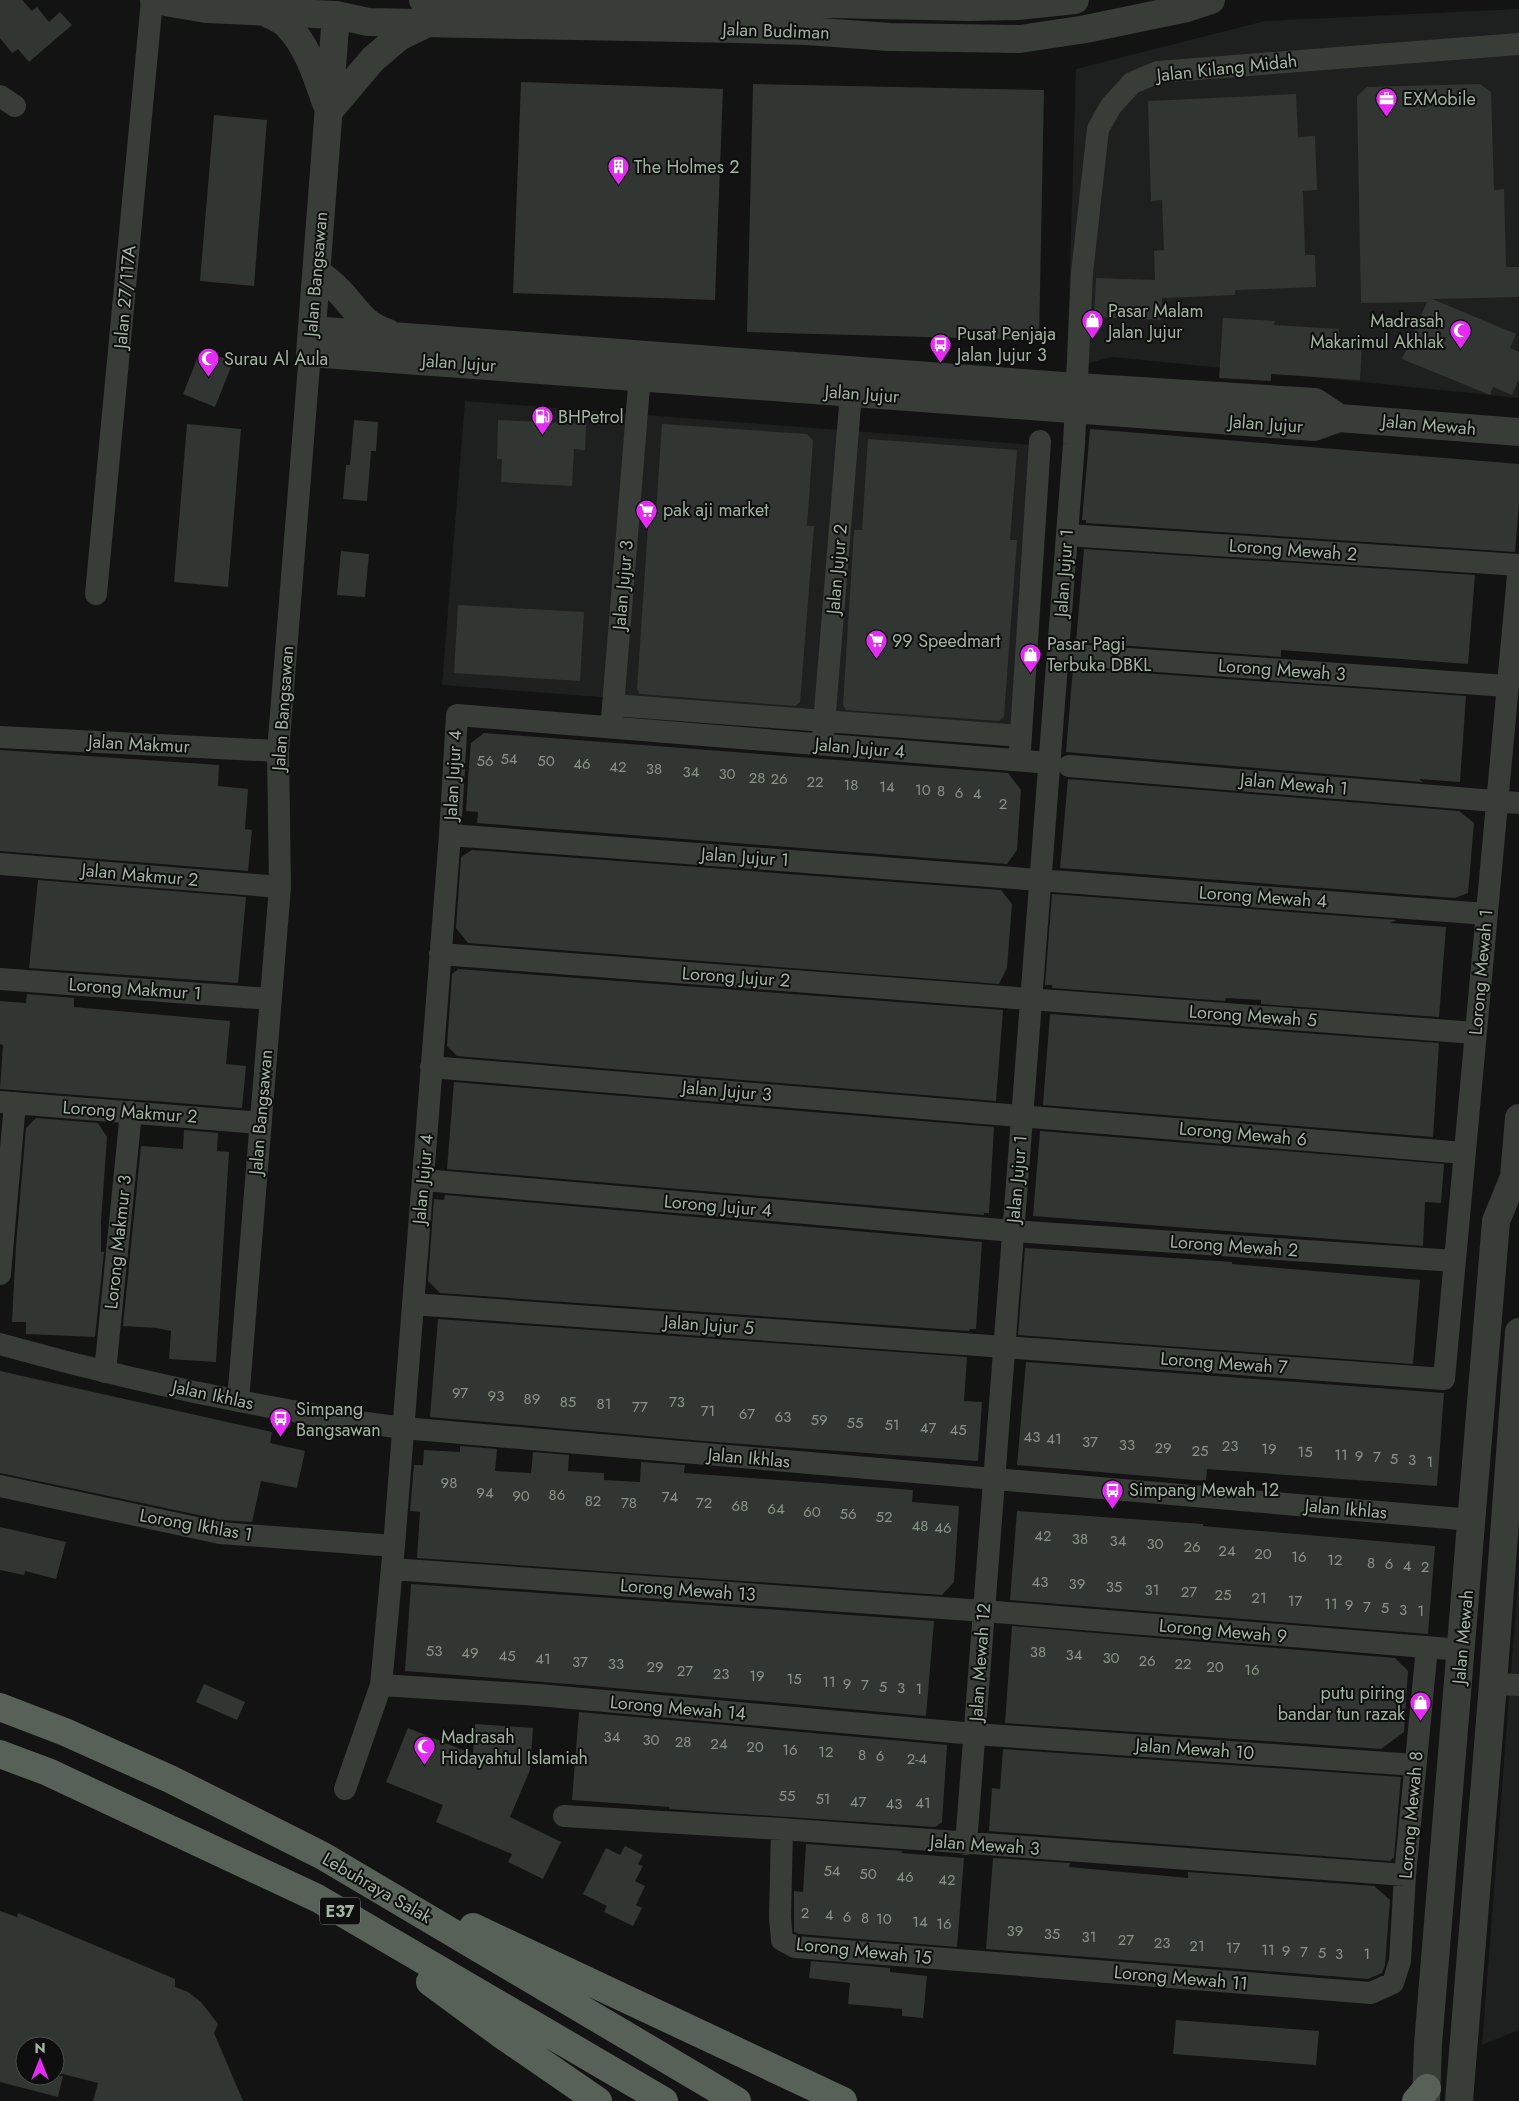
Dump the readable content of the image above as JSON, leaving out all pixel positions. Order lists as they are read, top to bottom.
{
  "streets": {
    "highway": ["Lebuhraya Salak", "E37"],
    "street": [
      "Jalan Budiman",
      "Jalan Kilang Midah",
      "Jalan Bangsawan",
      "Jalan 27/117A",
      "Jalan Jujur",
      "Jalan Mewah",
      "Lorong Mewah 2",
      "Jalan Jujur 2",
      "Jalan Jujur 1",
      "Jalan Jujur 3",
      "Lorong Mewah 3",
      "Jalan Makmur",
      "Jalan Jujur 4",
      "Jalan Mewah 1",
      "Jalan Makmur 2",
      "Lorong Mewah 4",
      "Lorong Mewah 1",
      "Lorong Jujur 2",
      "Lorong Makmur 1",
      "Lorong Mewah 5",
      "Lorong Makmur 2",
      "Lorong Mewah 6",
      "Lorong Jujur 4",
      "Lorong Makmur 3",
      "Jalan Jujur 5",
      "Lorong Mewah 7",
      "Jalan Ikhlas",
      "Lorong Ikhlas 1",
      "Lorong Mewah 13",
      "Lorong Mewah 9",
      "Jalan Mewah 12",
      "Lorong Mewah 14",
      "Jalan Mewah 10",
      "Lorong Mewah 8",
      "Jalan Mewah 3",
      "Lorong Mewah 15",
      "Lorong Mewah 11"
    ]
  },
  "crossings": [
    ["Jalan Budiman", "Jalan Bangsawan"],
    ["Jalan Budiman", "Jalan 27/117A"],
    ["Jalan Kilang Midah", "Jalan Jujur"],
    ["Jalan Kilang Midah", "Jalan Jujur 1"],
    ["Jalan Bangsawan", "Jalan Jujur"],
    ["Jalan Bangsawan", "Jalan Makmur"],
    ["Jalan Bangsawan", "Jalan Makmur 2"],
    ["Jalan Bangsawan", "Lorong Makmur 1"],
    ["Jalan Bangsawan", "Lorong Makmur 2"],
    ["Jalan Bangsawan", "Jalan Ikhlas"],
    ["Jalan Jujur", "Jalan Mewah"],
    ["Jalan Jujur", "Jalan Jujur 2"],
    ["Jalan Jujur", "Jalan Jujur 1"],
    ["Jalan Jujur", "Jalan Jujur 3"],
    ["Jalan Mewah", "Jalan Ikhlas"],
    ["Jalan Mewah", "Lorong Mewah 9"],
    ["Lorong Mewah 2", "Jalan Jujur 1"],
    ["Lorong Mewah 2", "Lorong Mewah 1"],
    ["Lorong Mewah 2", "Lorong Jujur 4"],
    ["Jalan Jujur 2", "Jalan Jujur 4"],
    ["Jalan Jujur 1", "Jalan Jujur 3"],
    ["Jalan Jujur 1", "Lorong Mewah 3"],
    ["Jalan Jujur 1", "Jalan Jujur 4"],
    ["Jalan Jujur 1", "Jalan Mewah 1"],
    ["Jalan Jujur 1", "Lorong Mewah 4"],
    ["Jalan Jujur 1", "Lorong Jujur 2"],
    ["Jalan Jujur 1", "Lorong Mewah 5"],
    ["Jalan Jujur 1", "Lorong Mewah 6"],
    ["Jalan Jujur 1", "Lorong Jujur 4"],
    ["Jalan Jujur 1", "Jalan Jujur 5"],
    ["Jalan Jujur 1", "Lorong Mewah 7"],
    ["Jalan Jujur 1", "Jalan Ikhlas"],
    ["Jalan Jujur 1", "Jalan Mewah 12"],
    ["Jalan Jujur 3", "Jalan Jujur 4"],
    ["Jalan Jujur 3", "Lorong Mewah 6"],
    ["Lorong Mewah 3", "Lorong Mewah 1"],
    ["Jalan Jujur 4", "Jalan Mewah 1"],
    ["Jalan Jujur 4", "Lorong Jujur 2"],
    ["Jalan Jujur 4", "Lorong Jujur 4"],
    ["Jalan Jujur 4", "Jalan Jujur 5"],
    ["Jalan Jujur 4", "Jalan Ikhlas"],
    ["Jalan Mewah 1", "Lorong Mewah 1"],
    ["Lorong Mewah 4", "Lorong Mewah 1"],
    ["Lorong Mewah 1", "Lorong Mewah 5"],
    ["Lorong Mewah 1", "Lorong Mewah 6"],
    ["Lorong Mewah 1", "Lorong Mewah 7"],
    ["Lorong Jujur 2", "Lorong Mewah 5"],
    ["Lorong Makmur 2", "Lorong Makmur 3"],
    ["Lorong Makmur 3", "Jalan Ikhlas"],
    ["Jalan Jujur 5", "Lorong Mewah 7"],
    ["Jalan Ikhlas", "Jalan Mewah 12"],
    ["Lorong Mewah 13", "Lorong Mewah 9"],
    ["Lorong Mewah 13", "Jalan Mewah 12"],
    ["Lorong Mewah 9", "Jalan Mewah 12"],
    ["Lorong Mewah 9", "Lorong Mewah 8"],
    ["Jalan Mewah 12", "Lorong Mewah 14"],
    ["Jalan Mewah 12", "Jalan Mewah 10"],
    ["Jalan Mewah 12", "Jalan Mewah 3"],
    ["Lorong Mewah 14", "Jalan Mewah 10"],
    ["Jalan Mewah 10", "Lorong Mewah 8"],
    ["Lorong Mewah 8", "Jalan Mewah 3"],
    ["Lorong Mewah 8", "Lorong Mewah 11"],
    ["Jalan Mewah 3", "Lorong Mewah 15"],
    ["Lorong Mewah 15", "Lorong Mewah 11"]
  ],
  "places": {
    "office": ["EXMobile"],
    "building": ["The Holmes 2"],
    "shop": ["Pasar Malam Jalan Jujur", "Pasar Pagi Terbuka DBKL", "putu piring bandar tun razak"],
    "mosque": ["Madrasah Makarimul Akhlak", "Surau Al Aula", "Madrasah Hidayahtul Islamiah"],
    "bus stop": ["Pusat Penjaja Jalan Jujur 3", "Simpang Bangsawan", "Simpang Mewah 12"],
    "fuel station": ["BHPetrol"],
    "supermarket": ["pak aji market", "99 Speedmart"]
  },
  "house_numbers": [
    "54",
    "56",
    "50",
    "46",
    "42",
    "38",
    "34",
    "30",
    "28",
    "26",
    "22",
    "18",
    "14",
    "10",
    "8",
    "6",
    "4",
    "2",
    "97",
    "93",
    "89",
    "85",
    "73",
    "81",
    "77",
    "71",
    "67",
    "63",
    "59",
    "55",
    "51",
    "47",
    "45",
    "43",
    "41",
    "37",
    "33",
    "23",
    "29",
    "19",
    "25",
    "15",
    "11",
    "9",
    "7",
    "5",
    "3",
    "1",
    "98",
    "94",
    "86",
    "90",
    "74",
    "82",
    "78",
    "72",
    "68",
    "64",
    "60",
    "56",
    "52",
    "48",
    "46",
    "42",
    "38",
    "34",
    "30",
    "26",
    "24",
    "20",
    "16",
    "12",
    "8",
    "6",
    "4",
    "2",
    "43",
    "39",
    "35",
    "31",
    "27",
    "25",
    "21",
    "17",
    "11",
    "9",
    "7",
    "5",
    "3",
    "1",
    "53",
    "38",
    "49",
    "34",
    "45",
    "30",
    "41",
    "26",
    "37",
    "33",
    "22",
    "29",
    "20",
    "16",
    "27",
    "23",
    "19",
    "15",
    "11",
    "9",
    "7",
    "5",
    "3",
    "1",
    "34",
    "30",
    "28",
    "24",
    "20",
    "16",
    "12",
    "8",
    "6",
    "2-4",
    "55",
    "51",
    "47",
    "41",
    "43",
    "54",
    "50",
    "46",
    "42",
    "2",
    "4",
    "6",
    "8",
    "10",
    "14",
    "16",
    "39",
    "35",
    "31",
    "27",
    "23",
    "21",
    "17",
    "11",
    "9",
    "7",
    "5",
    "3",
    "1"
  ],
  "north": "top"
}
